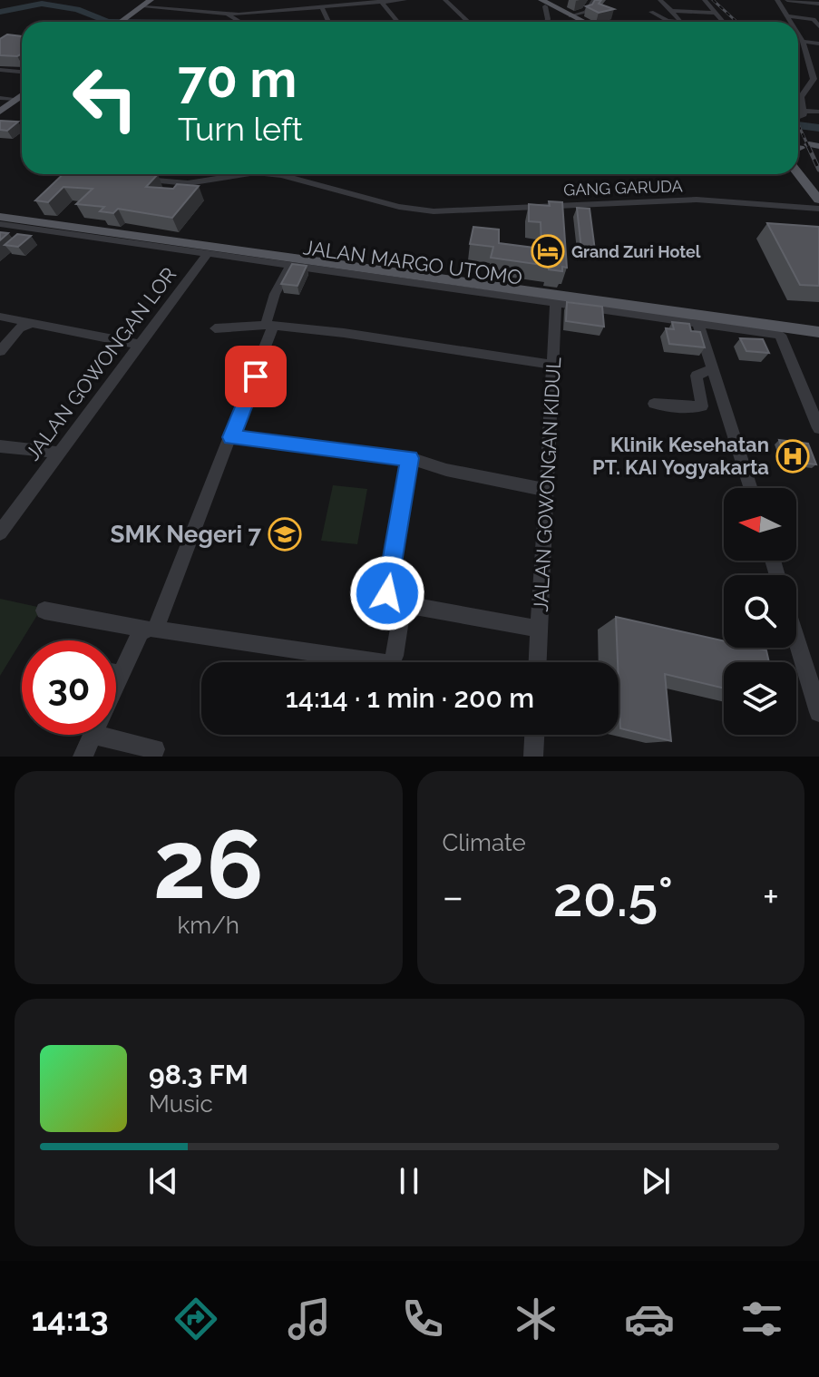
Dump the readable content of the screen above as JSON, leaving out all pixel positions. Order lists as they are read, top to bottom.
{
  "streets": {
    "main road": ["JALAN MARGO UTOMO"],
    "street": ["GANG GARUDA", "JALAN GOWONGAN LOR", "JALAN GOWONGAN KIDUL"]
  },
  "crossings": [
    ["JALAN MARGO UTOMO", "JALAN GOWONGAN LOR"],
    ["JALAN MARGO UTOMO", "JALAN GOWONGAN KIDUL"]
  ],
  "places": {
    "hotel": ["Grand Zuri Hotel"],
    "hospital": ["Klinik Kesehatan PT. KAI Yogyakarta"],
    "school or university": ["SMK Negeri 7"]
  },
  "north": "left",
  "page": {
    "turn": ["70 m", "Turn left"],
    "limit": "30",
    "trip": "14:14 · 1 min · 200 m",
    "tile": [
      ["26", "km/h"],
      "Climate"
    ],
    "heat": ["−", "20.5°", "+"],
    "song": ["98.3 FM", "Music"],
    "tabs": "14:13"
  }
}
